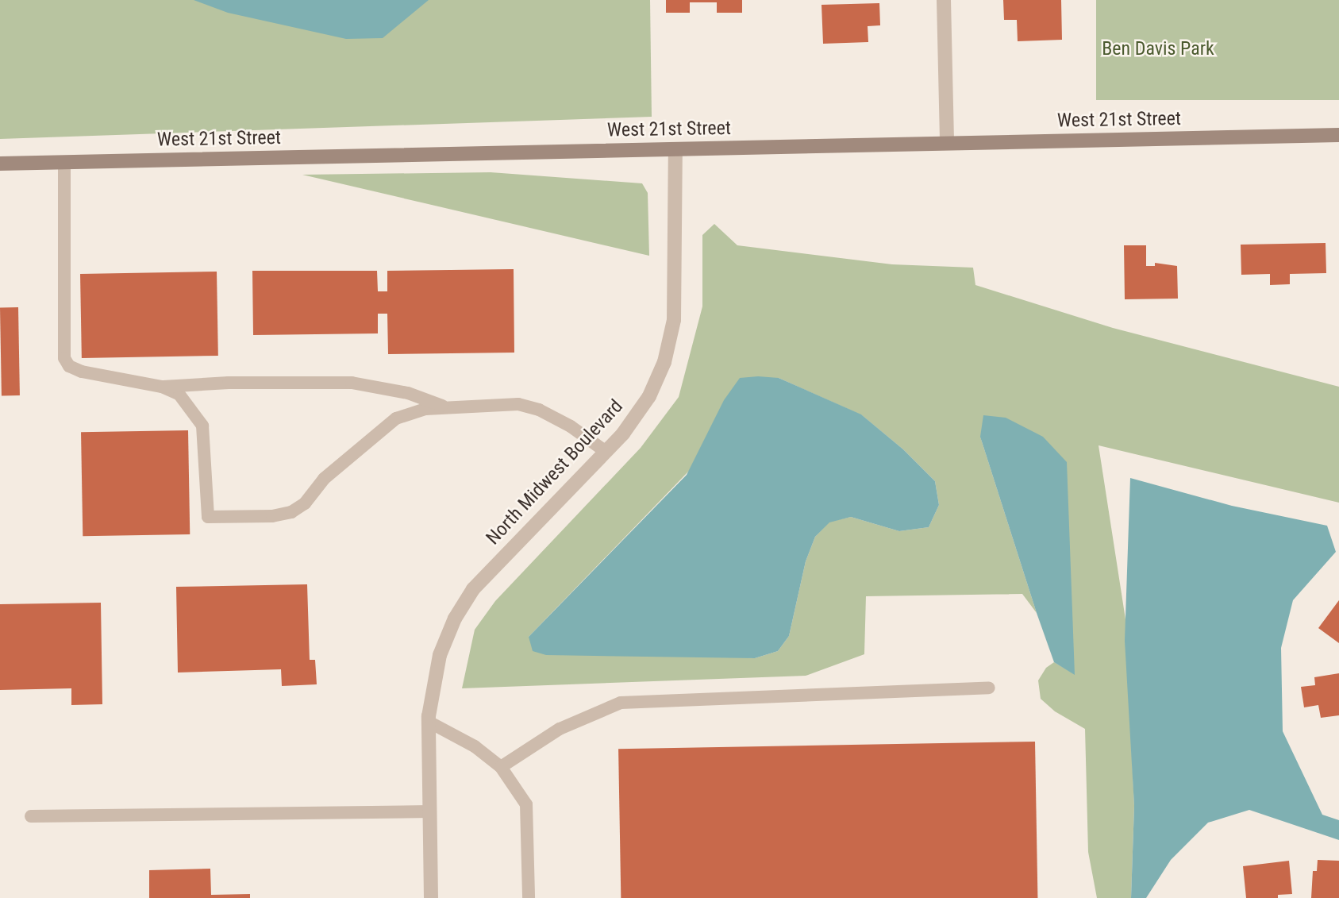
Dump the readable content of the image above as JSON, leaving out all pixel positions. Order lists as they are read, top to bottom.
{
  "streets": {
    "street": ["West 21st Street", "North Midwest Boulevard"]
  },
  "crossings": [
    ["West 21st Street", "North Midwest Boulevard"]
  ],
  "parks": ["Ben Davis Park"]
}
